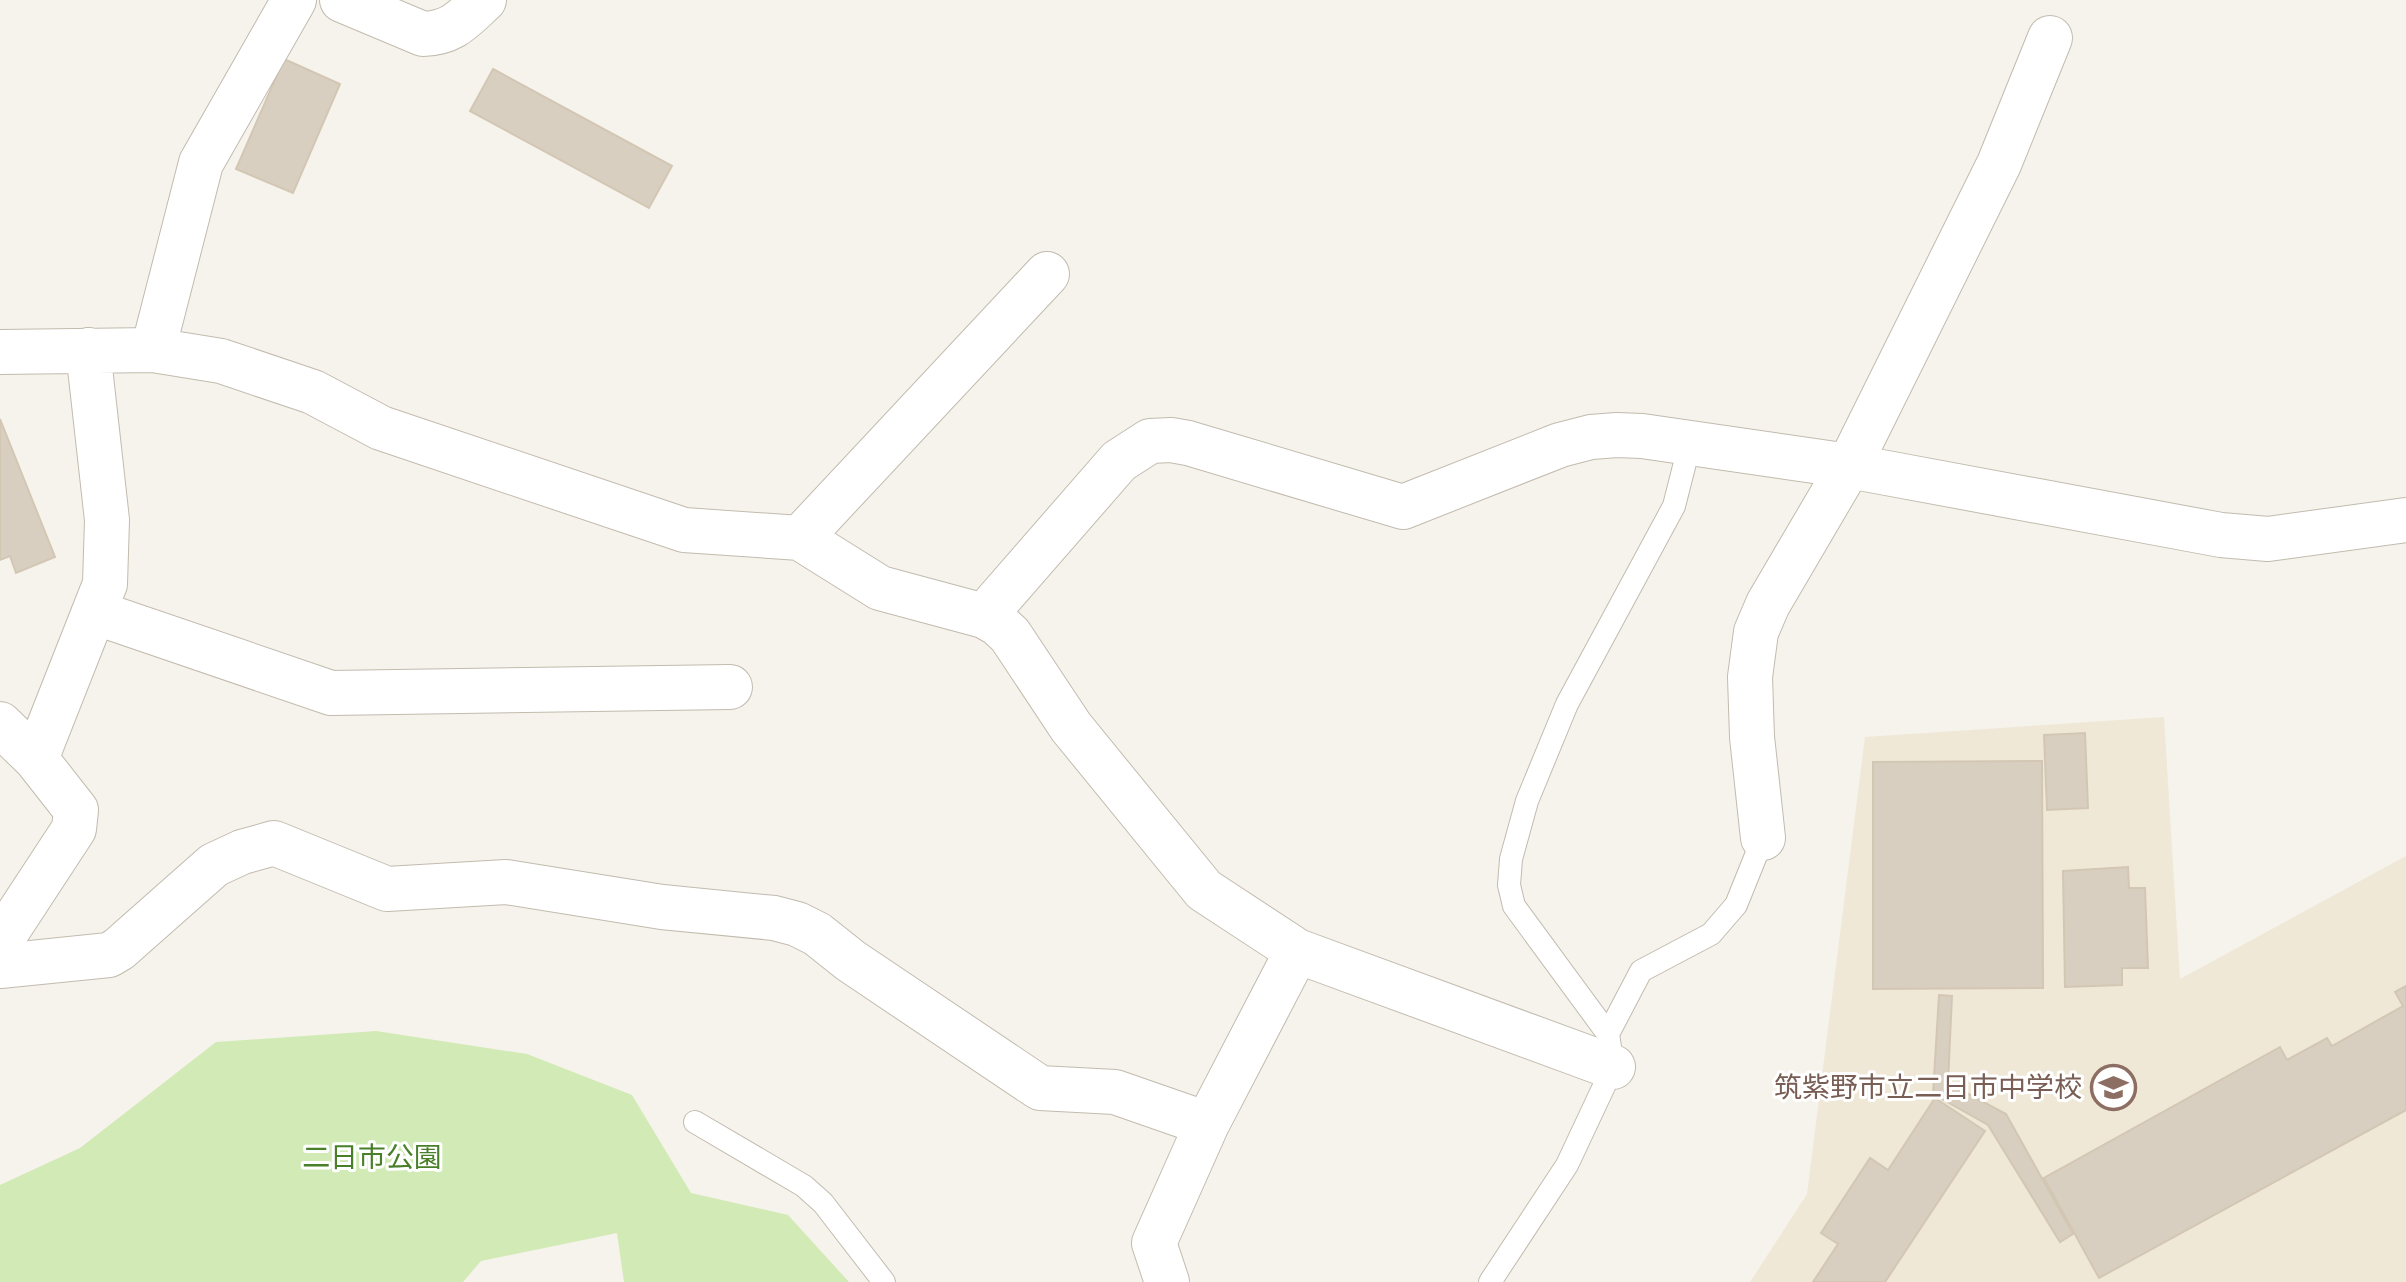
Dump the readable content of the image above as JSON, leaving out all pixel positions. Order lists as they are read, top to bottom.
{
  "parks": ["二日市公園"],
  "places": {
    "school or university": ["筑紫野市立二日市中学校"]
  }
}
